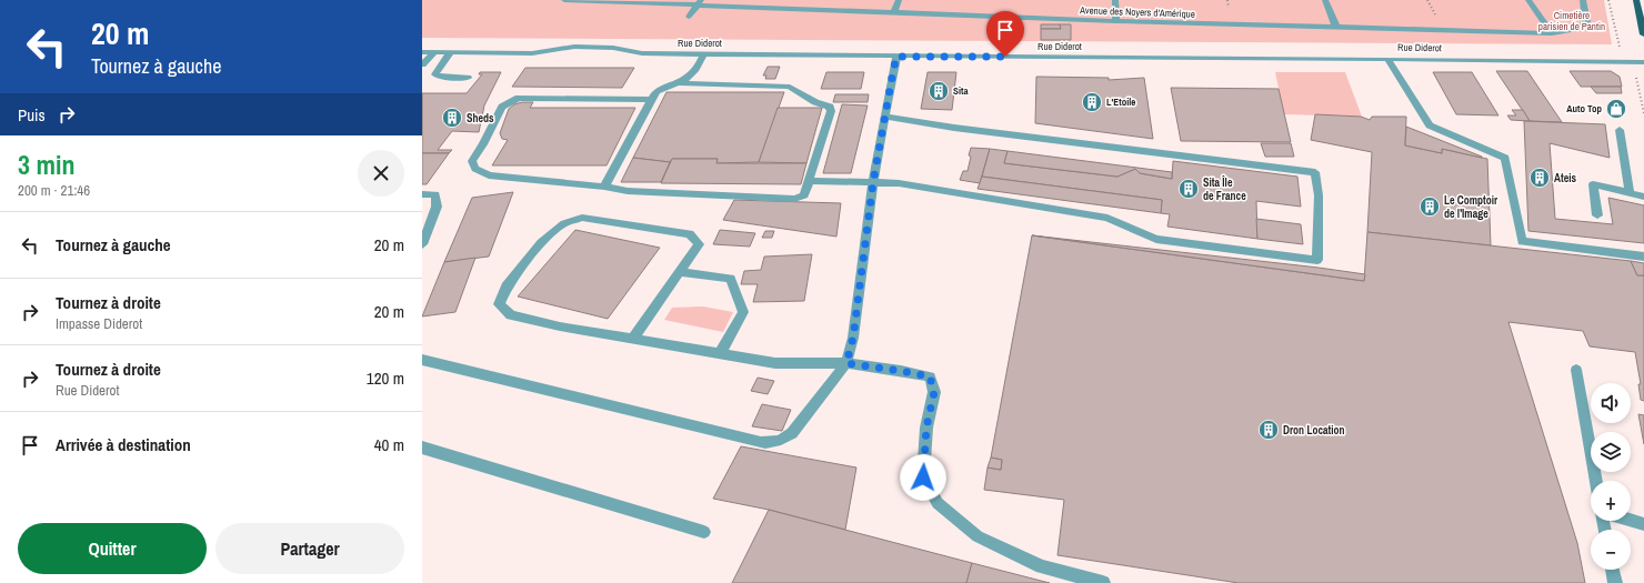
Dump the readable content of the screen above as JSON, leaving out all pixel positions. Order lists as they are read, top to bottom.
{
  "streets": {
    "street": ["Avenue des Noyers d'Amérique", "Rue Diderot"]
  },
  "parks": ["Cimetière parisien de Pantin"],
  "places": {
    "building": [
      "Sita",
      "L'Etoile",
      "Sheds",
      "Ateis",
      "Sita Île de France",
      "Le Comptoir de l'Image",
      "Dron Location"
    ],
    "shop": ["Auto Top"]
  },
  "page": {
    "turn": ["20 m", "Tournez à gauche"],
    "then": "Puis",
    "heading": ["3 min", "200 m · 21:46"],
    "list": [
      {
        "name": "Tournez à gauche",
        "value": "20 m"
      },
      {
        "name": "Tournez à droite",
        "note": "Impasse Diderot",
        "value": "20 m"
      },
      {
        "name": "Tournez à droite",
        "note": "Rue Diderot",
        "value": "120 m"
      },
      {
        "name": "Arrivée à destination",
        "value": "40 m"
      }
    ],
    "map_buttons": ["+", "−"],
    "buttons": ["Quitter", "Partager"]
  }
}
